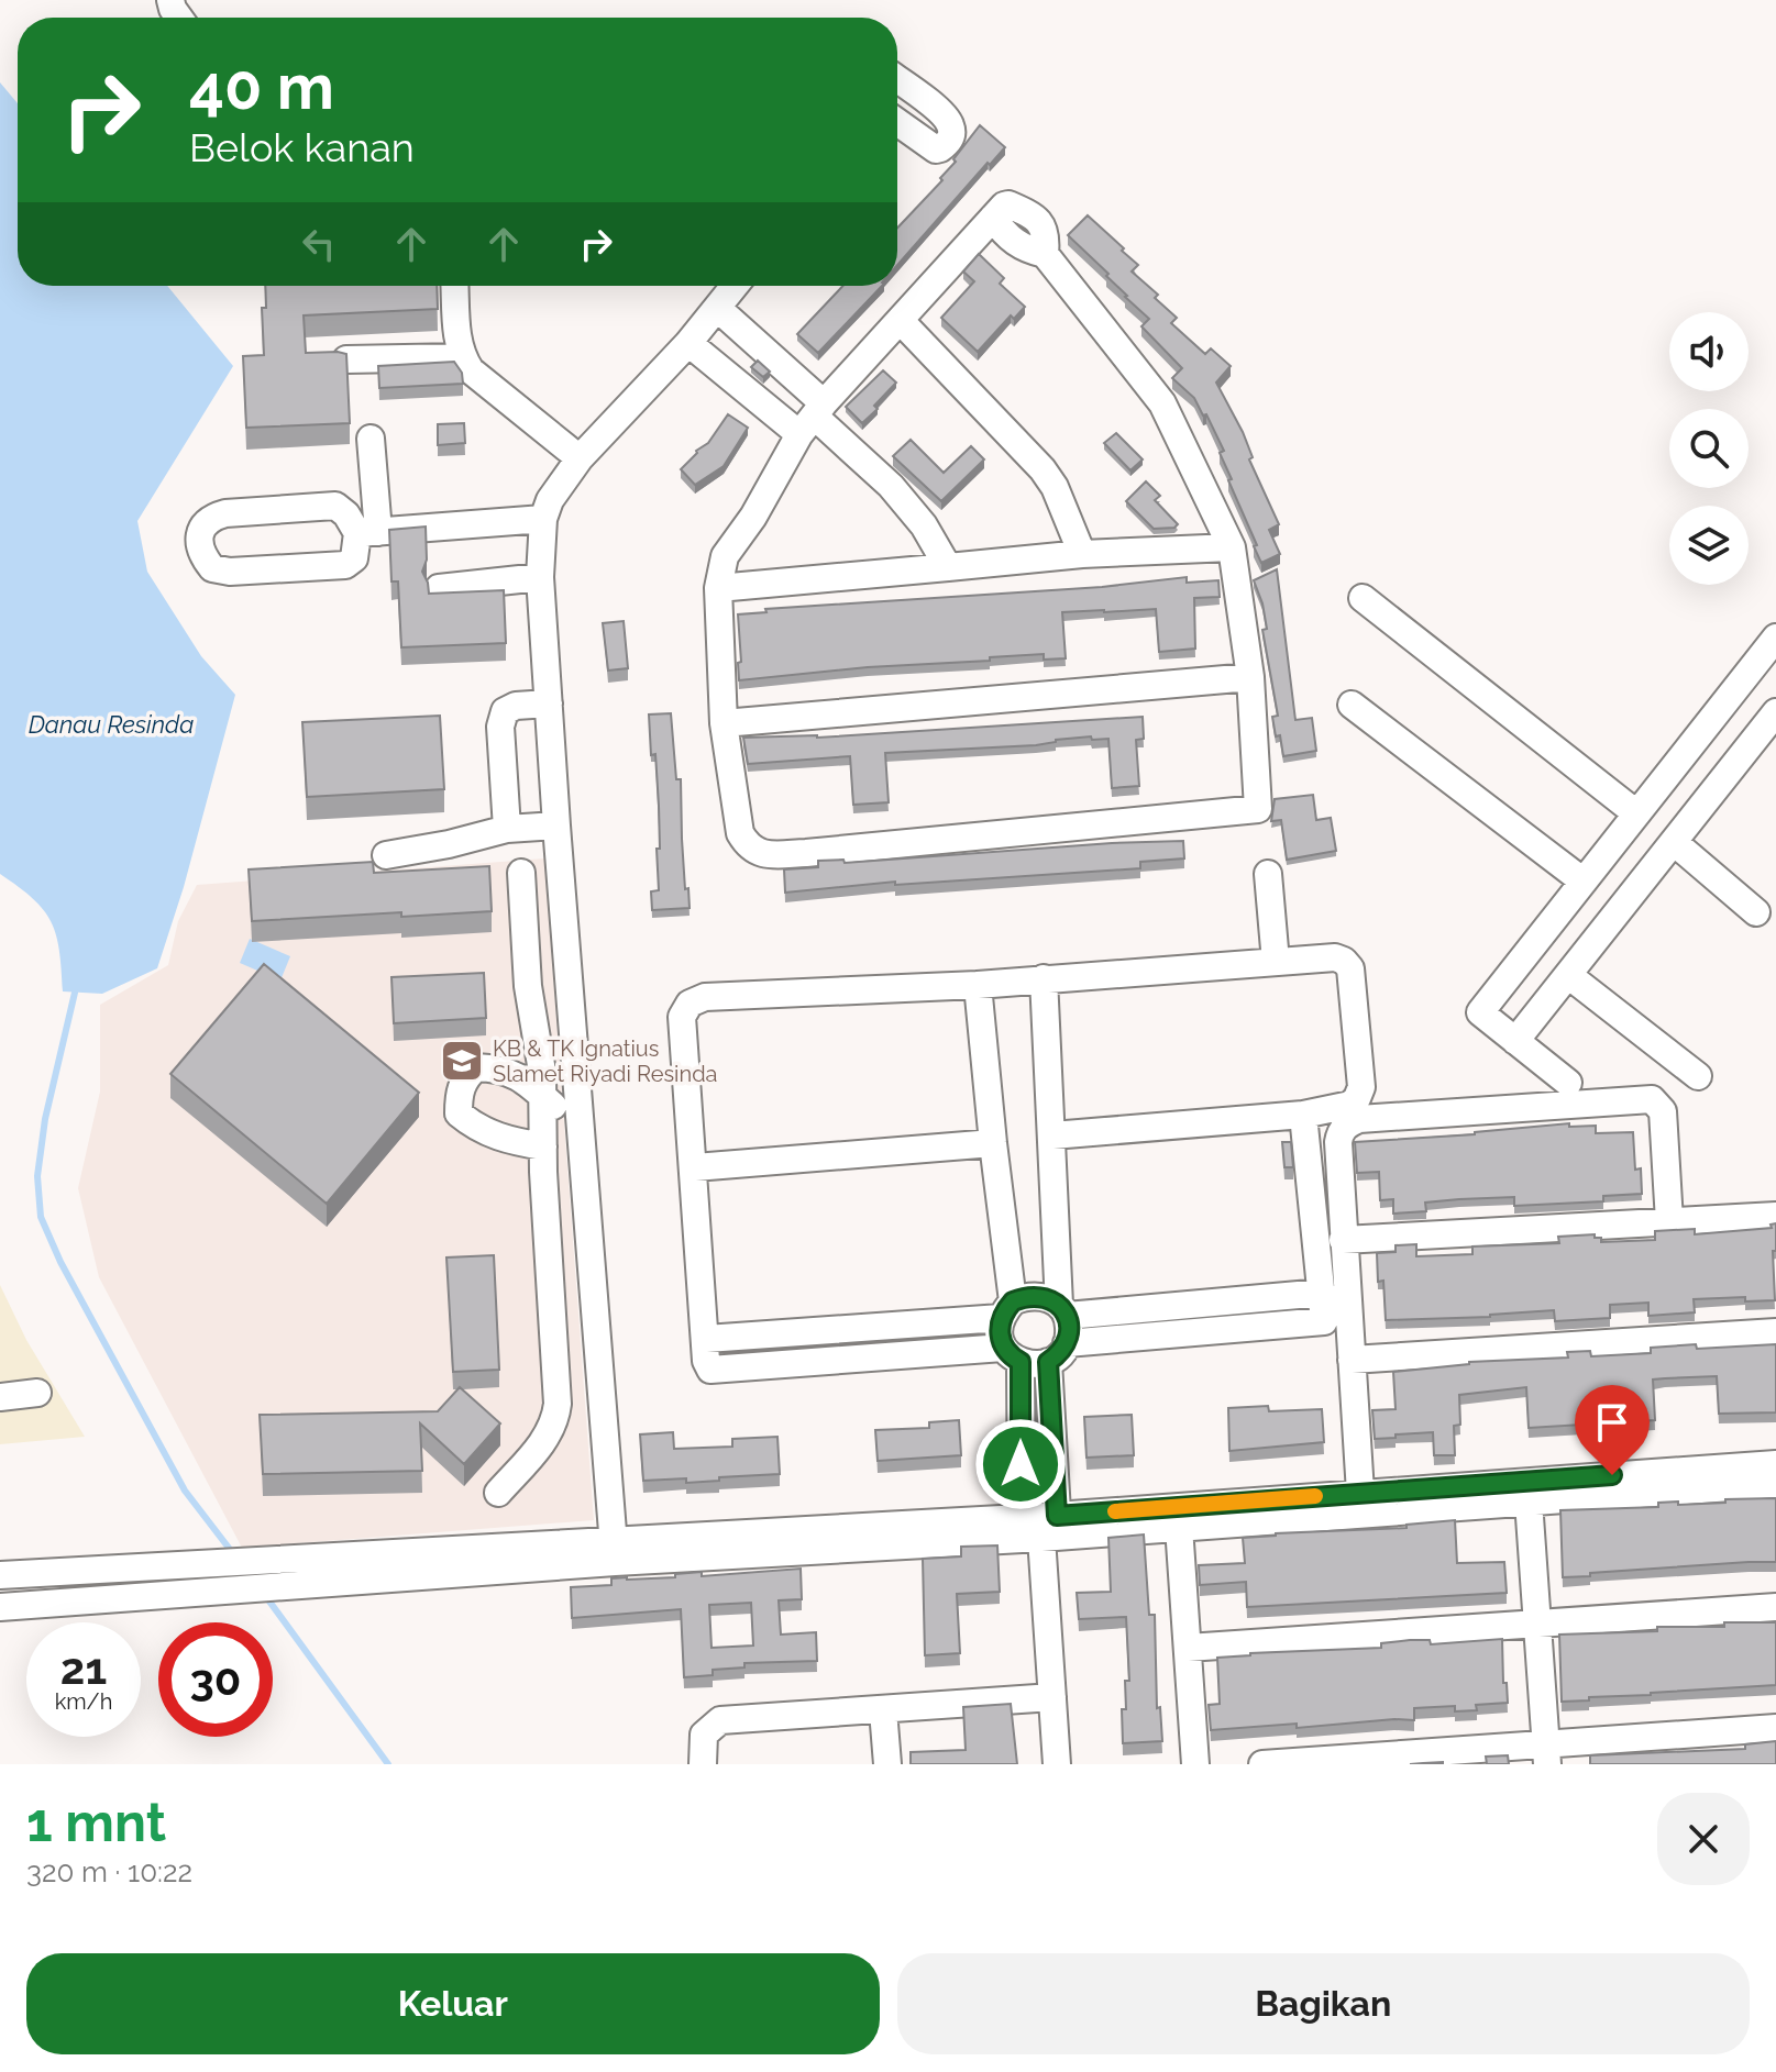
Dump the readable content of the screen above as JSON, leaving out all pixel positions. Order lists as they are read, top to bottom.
{
  "water": ["Danau Resinda"],
  "places": {
    "school or university": ["KB & TK Ignatius Slamet Riyadi Resinda"]
  },
  "page": {
    "turn": ["40 m", "Belok kanan"],
    "speed": "21 km/h",
    "limit": "30",
    "heading": ["1 mnt", "320 m · 10:22"],
    "buttons": ["Keluar", "Bagikan"]
  }
}
